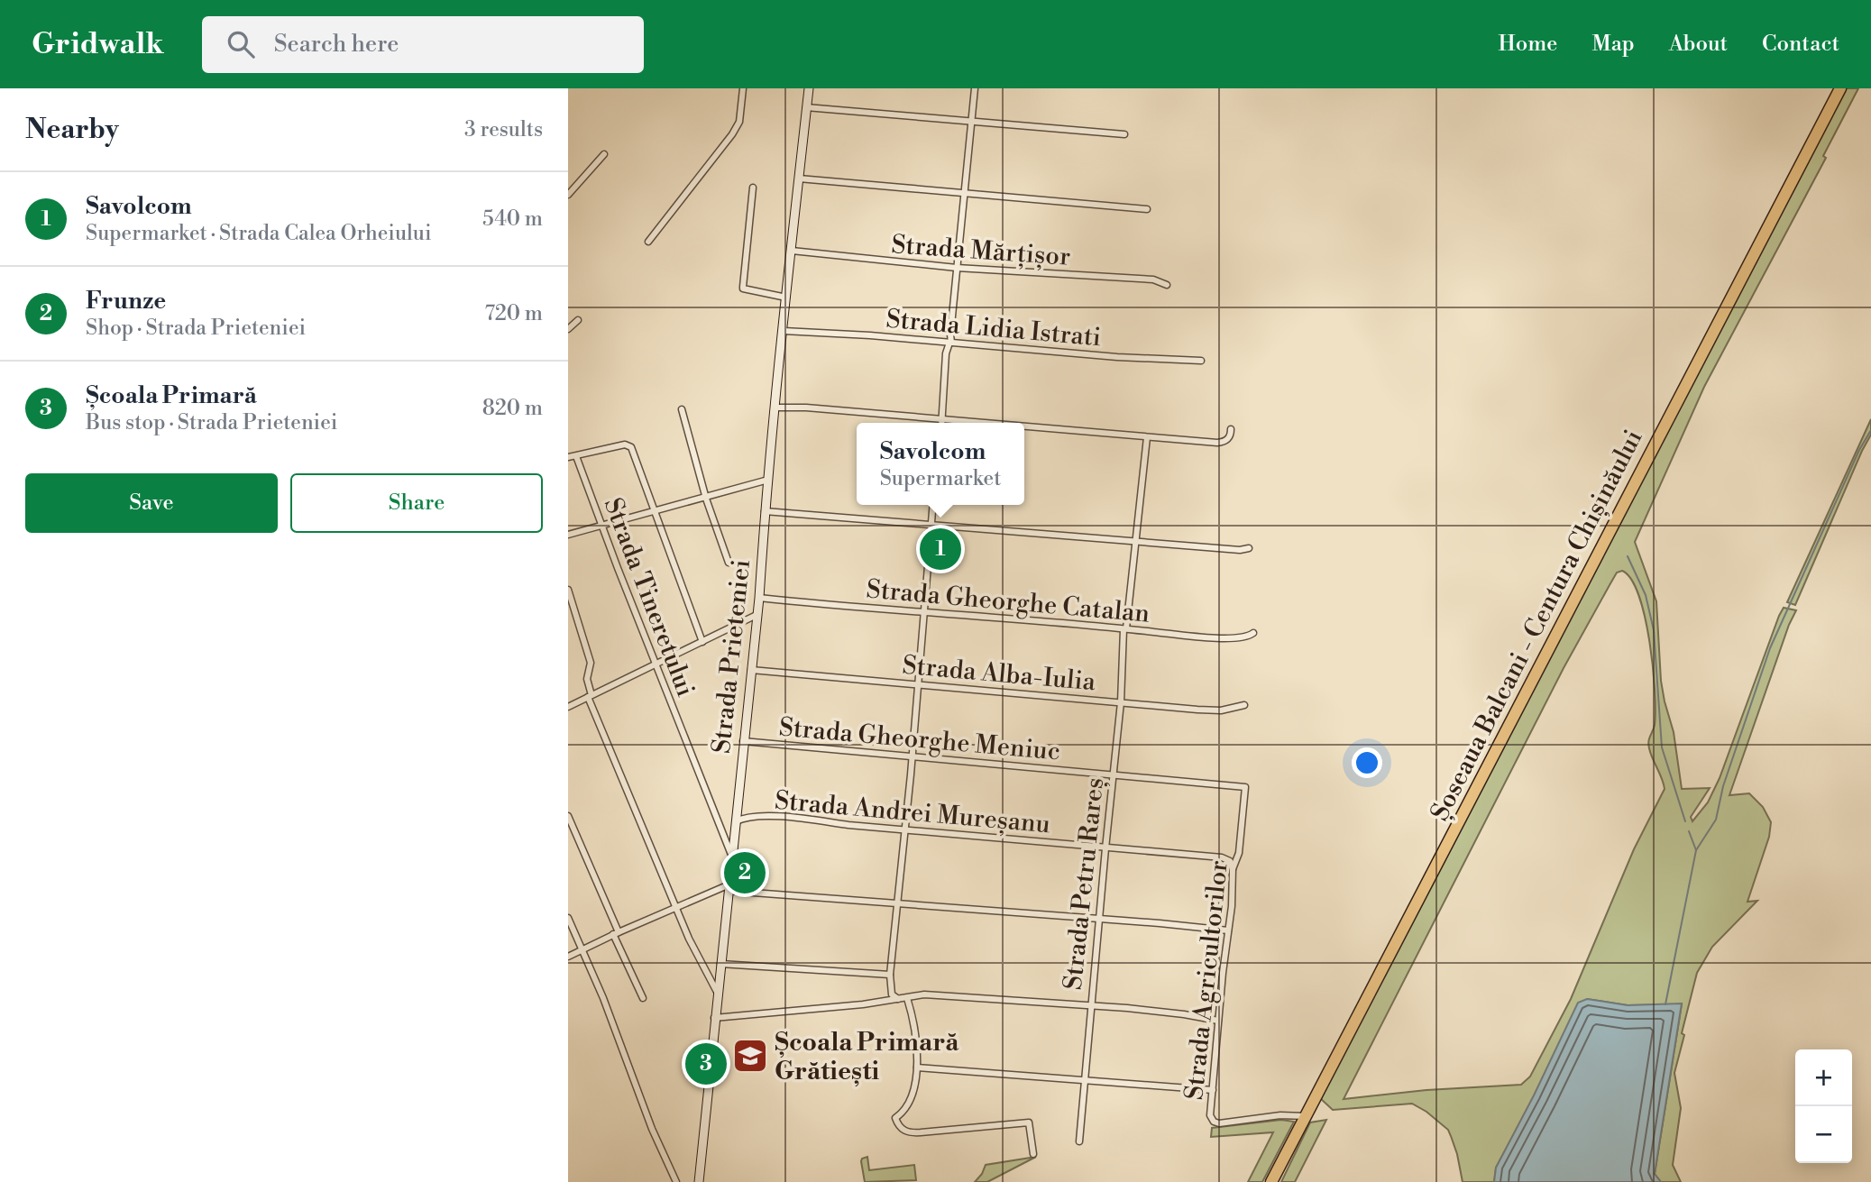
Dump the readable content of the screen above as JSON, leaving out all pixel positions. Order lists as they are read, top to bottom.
{
  "streets": {
    "highway": ["Șoseaua Balcani - Centura Chișinăului"],
    "street": [
      "Strada Mărțișor",
      "Strada Lidia Istrati",
      "Strada Tineretului",
      "Strada Gheorghe Catalan",
      "Strada Prieteniei",
      "Strada Alba-Iulia",
      "Strada Gheorghe Meniuc",
      "Strada Andrei Mureșanu",
      "Strada Petru Rareș",
      "Strada Agricultorilor"
    ]
  },
  "crossings": [
    ["Strada Mărțișor", "Strada Prieteniei"],
    ["Strada Lidia Istrati", "Strada Prieteniei"],
    ["Strada Tineretului", "Strada Prieteniei"],
    ["Strada Gheorghe Catalan", "Strada Prieteniei"],
    ["Strada Gheorghe Catalan", "Strada Petru Rareș"],
    ["Șoseaua Balcani - Centura Chișinăului", "Strada Agricultorilor"],
    ["Strada Prieteniei", "Strada Alba-Iulia"],
    ["Strada Prieteniei", "Strada Gheorghe Meniuc"],
    ["Strada Prieteniei", "Strada Andrei Mureșanu"],
    ["Strada Alba-Iulia", "Strada Petru Rareș"],
    ["Strada Gheorghe Meniuc", "Strada Petru Rareș"],
    ["Strada Gheorghe Meniuc", "Strada Agricultorilor"],
    ["Strada Andrei Mureșanu", "Strada Petru Rareș"],
    ["Strada Andrei Mureșanu", "Strada Agricultorilor"]
  ],
  "places": {
    "school or university": ["Școala Primară Grătiești"]
  },
  "page": {
    "header": "Gridwalk",
    "search": "Search here",
    "nav": [
      "Home",
      "Map",
      "About",
      "Contact"
    ],
    "heading": ["Nearby", "3 results"],
    "list": [
      {
        "mark": "1",
        "name": "Savolcom",
        "note": "Supermarket · Strada Calea Orheiului",
        "value": "540 m"
      },
      {
        "mark": "2",
        "name": "Frunze",
        "note": "Shop · Strada Prieteniei",
        "value": "720 m"
      },
      {
        "mark": "3",
        "name": "Școala Primară",
        "note": "Bus stop · Strada Prieteniei",
        "value": "820 m"
      }
    ],
    "popup": ["Savolcom", "Supermarket"],
    "buttons": ["Save", "Share"],
    "pins": ["1", "2", "3"],
    "map_buttons": ["+", "−"]
  }
}
